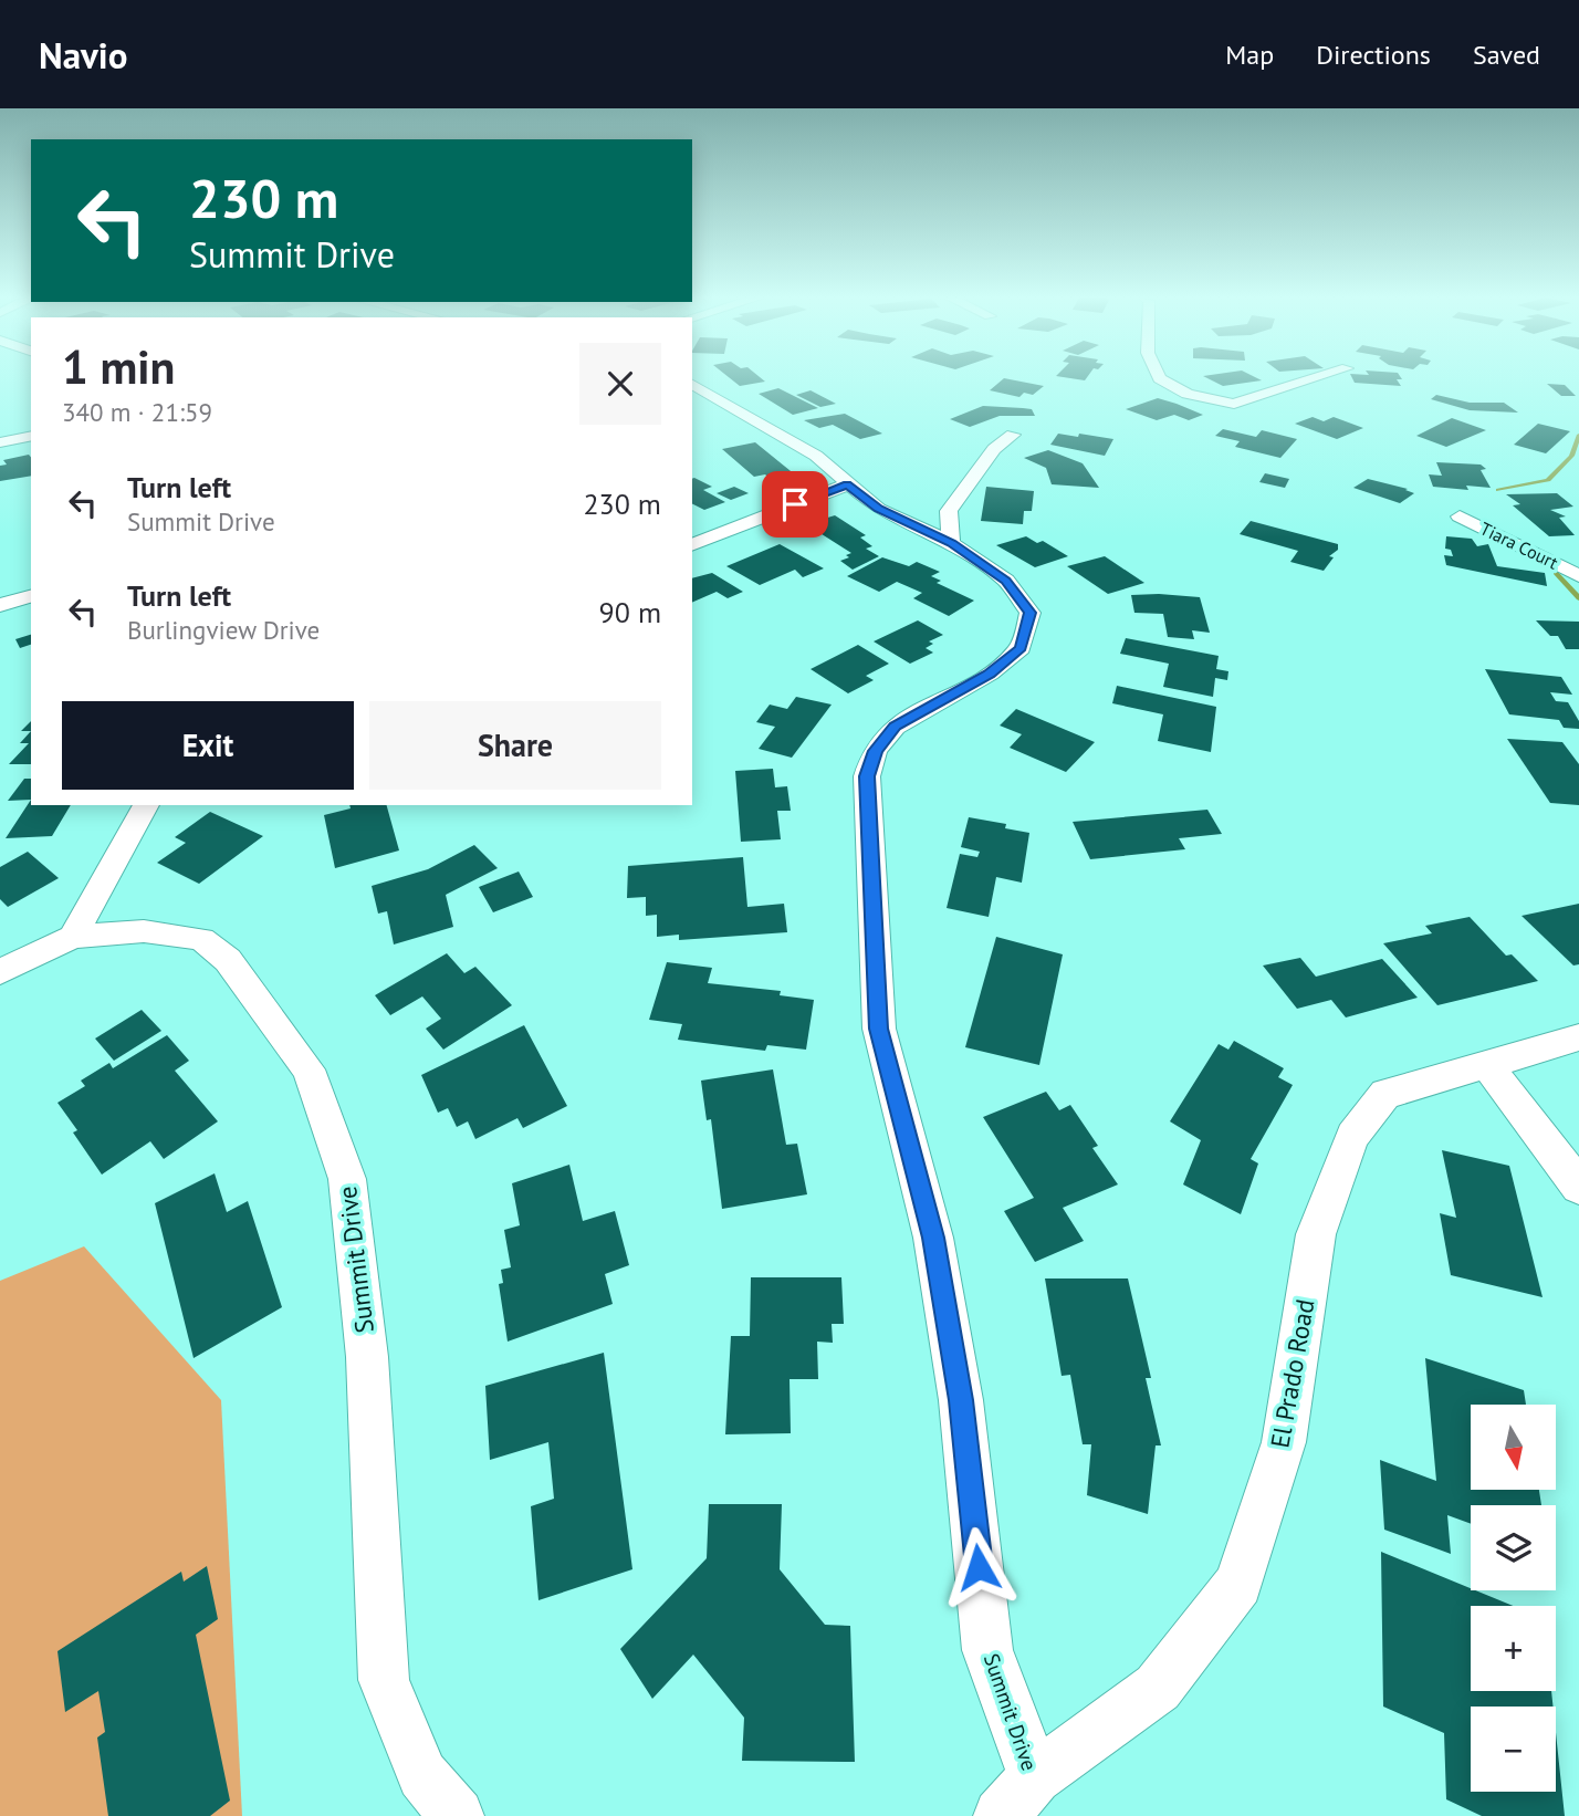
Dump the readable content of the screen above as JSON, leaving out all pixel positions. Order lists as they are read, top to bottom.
{
  "streets": {
    "street": ["Tiara Court", "Summit Drive", "El Prado Road"]
  },
  "crossings": [
    ["Summit Drive", "El Prado Road"]
  ],
  "north": "bottom",
  "page": {
    "header": "Navio",
    "nav": ["Map", "Directions", "Saved"],
    "turn": ["230 m", "Summit Drive"],
    "heading": ["1 min", "340 m · 21:59"],
    "list": [
      {
        "name": "Turn left",
        "note": "Summit Drive",
        "value": "230 m"
      },
      {
        "name": "Turn left",
        "note": "Burlingview Drive",
        "value": "90 m"
      }
    ],
    "buttons": ["Exit", "Share"],
    "map_buttons": ["+", "−"]
  }
}
